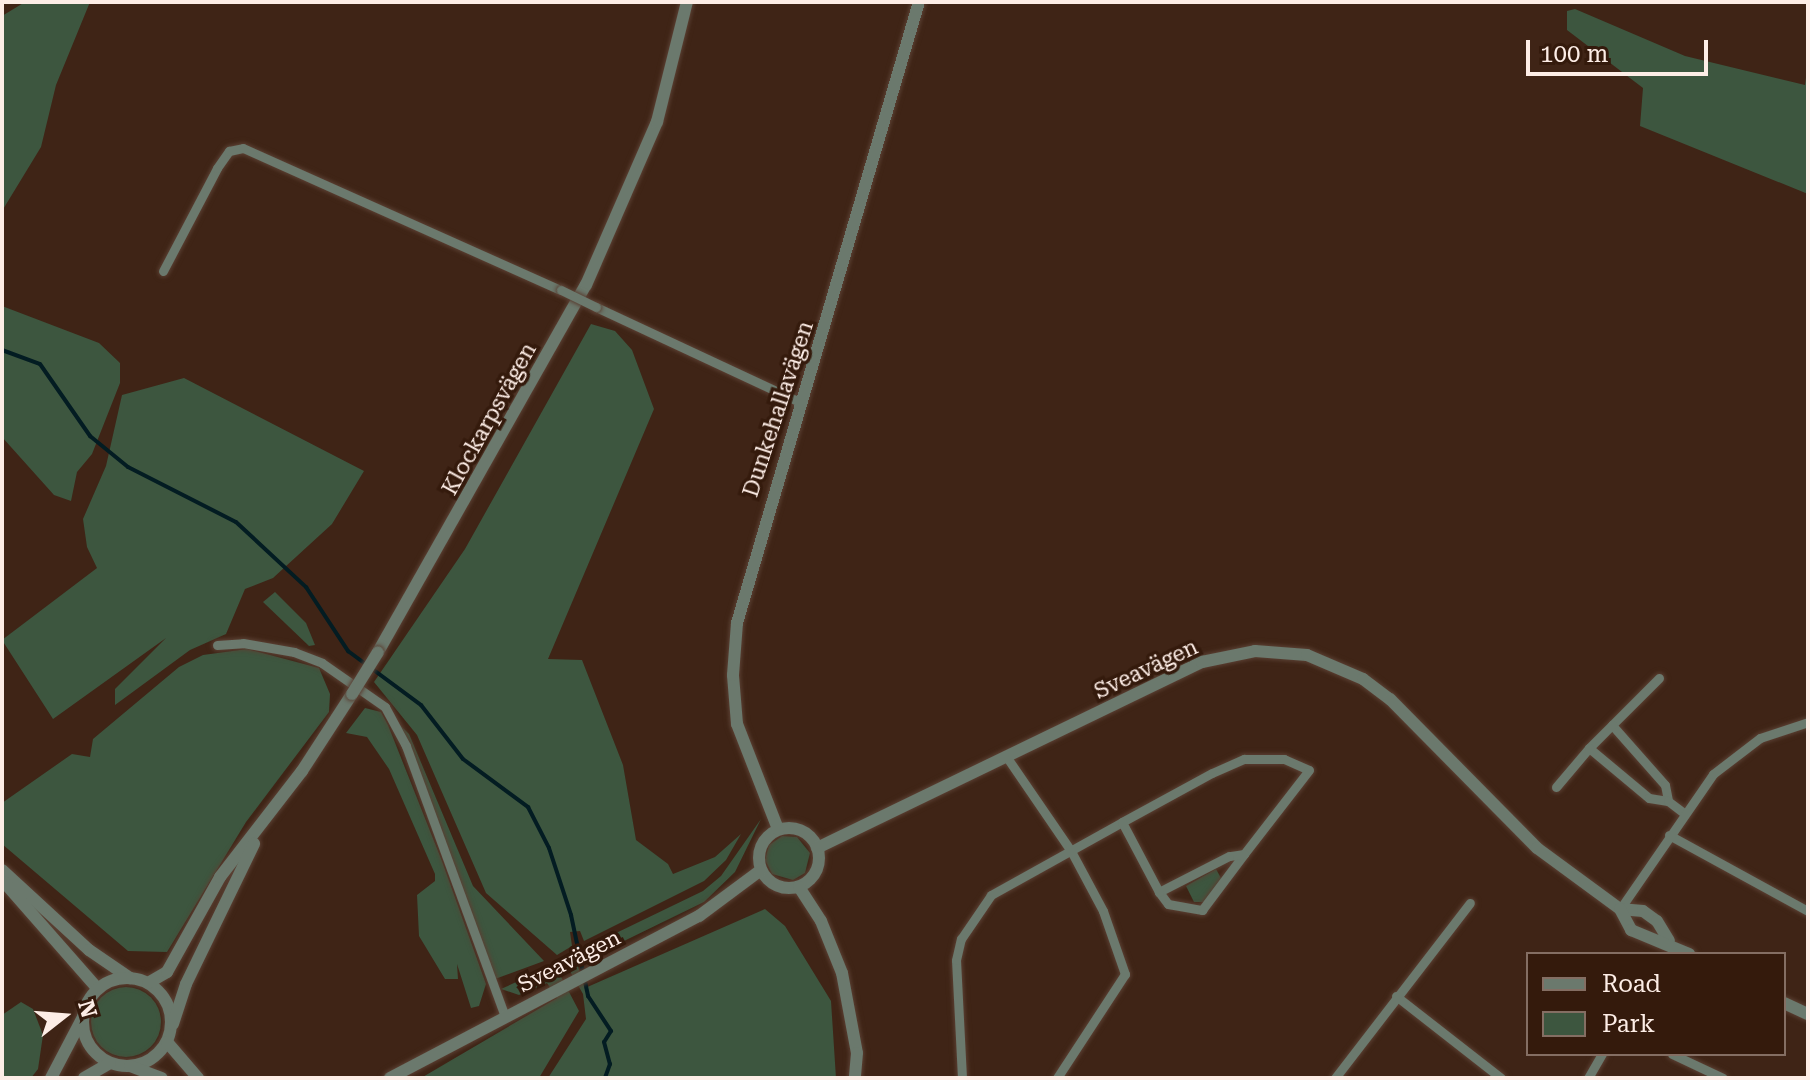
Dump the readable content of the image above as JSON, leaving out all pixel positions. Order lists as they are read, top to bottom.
{
  "streets": {
    "street": ["Dunkehallavägen", "Klockarpsvägen", "Sveavägen"]
  },
  "crossings": [
    ["Dunkehallavägen", "Sveavägen"]
  ],
  "legend": ["Road", "Park"],
  "scale_bar": "100 m",
  "north": "right"
}
